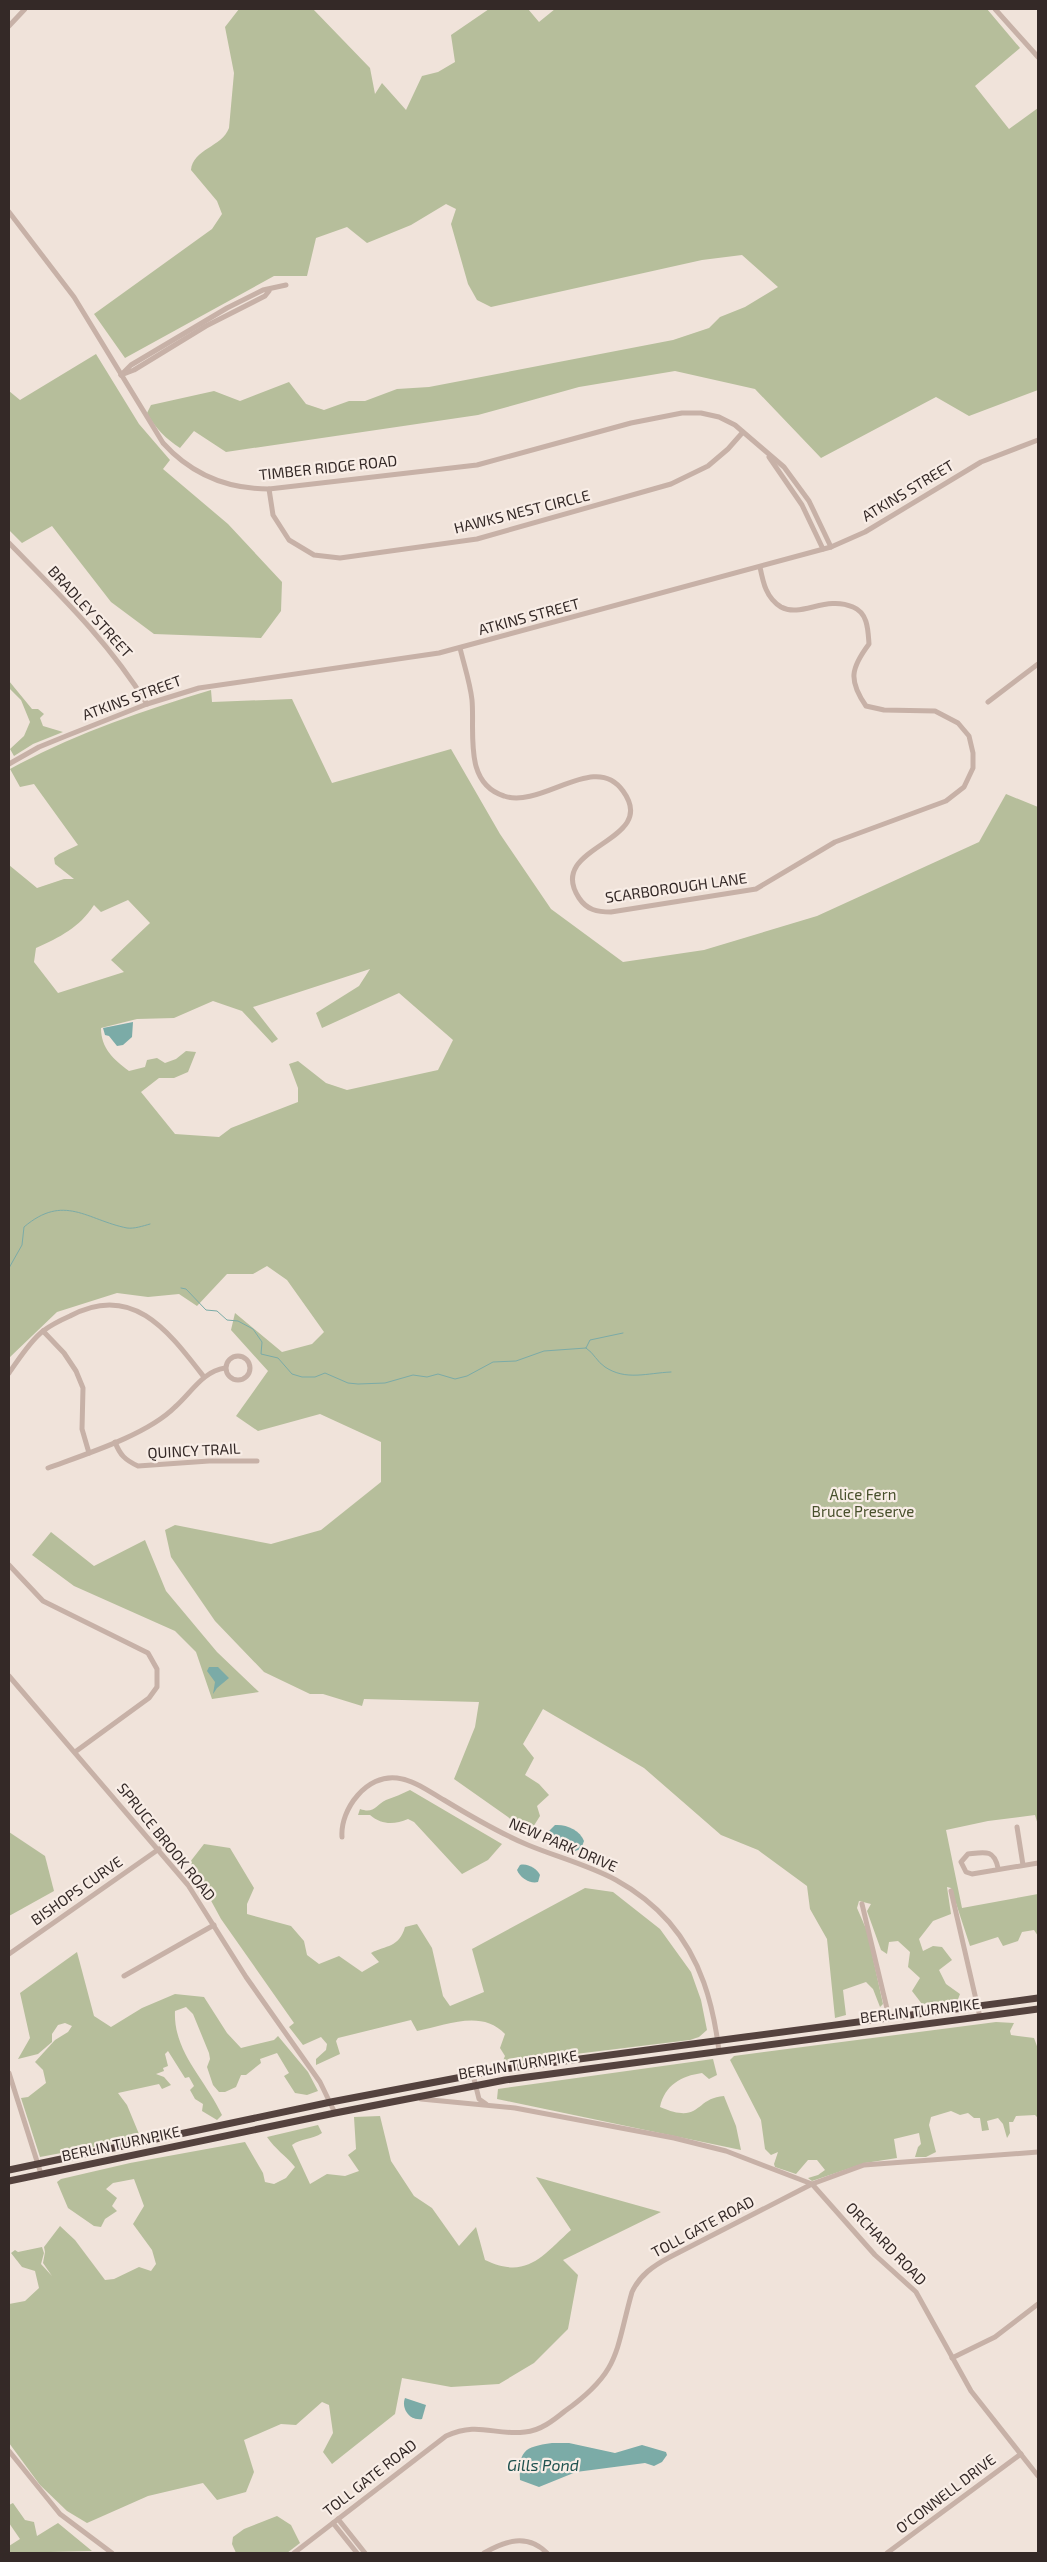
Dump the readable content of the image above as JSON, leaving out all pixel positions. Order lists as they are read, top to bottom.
{
  "streets": {
    "highway": ["BERLIN TURNPIKE"],
    "street": [
      "TIMBER RIDGE ROAD",
      "ATKINS STREET",
      "HAWKS NEST CIRCLE",
      "BRADLEY STREET",
      "SCARBOROUGH LANE",
      "QUINCY TRAIL",
      "SPRUCE BROOK ROAD",
      "NEW PARK DRIVE",
      "BISHOPS CURVE",
      "TOLL GATE ROAD",
      "ORCHARD ROAD",
      "O'CONNELL DRIVE"
    ]
  },
  "crossings": [
    ["TIMBER RIDGE ROAD", "ATKINS STREET"],
    ["TIMBER RIDGE ROAD", "HAWKS NEST CIRCLE"],
    ["ATKINS STREET", "BRADLEY STREET"],
    ["ATKINS STREET", "SCARBOROUGH LANE"],
    ["SPRUCE BROOK ROAD", "BISHOPS CURVE"],
    ["SPRUCE BROOK ROAD", "BERLIN TURNPIKE"],
    ["NEW PARK DRIVE", "BERLIN TURNPIKE"],
    ["BERLIN TURNPIKE", "ORCHARD ROAD"],
    ["TOLL GATE ROAD", "ORCHARD ROAD"],
    ["ORCHARD ROAD", "O'CONNELL DRIVE"]
  ],
  "water": ["Gills Pond"],
  "parks": ["Alice Fern Bruce Preserve"]
}
